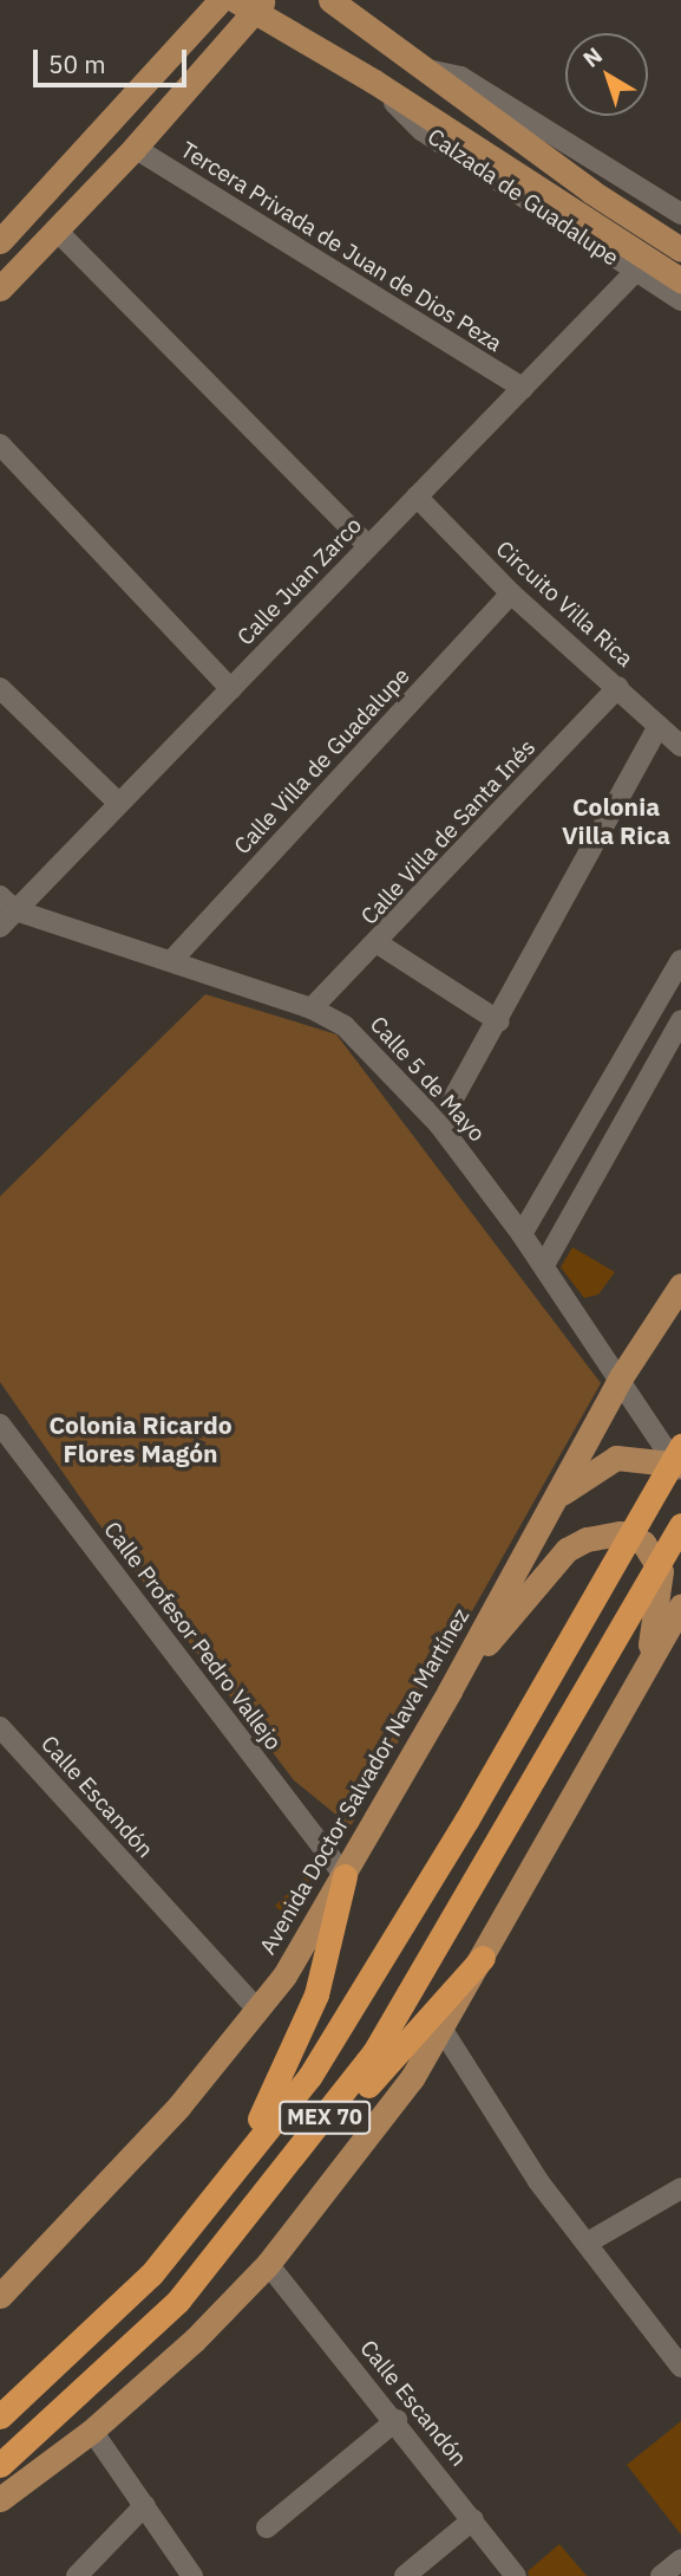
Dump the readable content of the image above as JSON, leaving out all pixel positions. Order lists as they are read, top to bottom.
{
  "streets": {
    "highway": ["MEX 70"],
    "main road": ["Calzada de Guadalupe", "Avenida Doctor Salvador Nava Martínez"],
    "street": [
      "Tercera Privada de Juan de Dios Peza",
      "Calle Juan Zarco",
      "Circuito Villa Rica",
      "Calle Villa de Guadalupe",
      "Calle Villa de Santa Inés",
      "Calle 5 de Mayo",
      "Calle Profesor Pedro Vallejo",
      "Calle Escandón"
    ]
  },
  "crossings": [
    ["Calzada de Guadalupe", "Calle Juan Zarco"],
    ["Tercera Privada de Juan de Dios Peza", "Calle Juan Zarco"],
    ["Calle Juan Zarco", "Circuito Villa Rica"],
    ["Calle Juan Zarco", "Calle 5 de Mayo"],
    ["Circuito Villa Rica", "Calle Villa de Guadalupe"],
    ["Circuito Villa Rica", "Calle Villa de Santa Inés"],
    ["Calle Villa de Guadalupe", "Calle 5 de Mayo"],
    ["Calle Villa de Santa Inés", "Calle 5 de Mayo"],
    ["Calle 5 de Mayo", "Avenida Doctor Salvador Nava Martínez"],
    ["Calle 5 de Mayo", "MEX 70"],
    ["Calle Profesor Pedro Vallejo", "Avenida Doctor Salvador Nava Martínez"],
    ["Avenida Doctor Salvador Nava Martínez", "Calle Escandón"]
  ],
  "districts": ["Colonia Villa Rica", "Colonia Ricardo Flores Magón"],
  "scale_bar": "50 m",
  "north": "top left"
}
